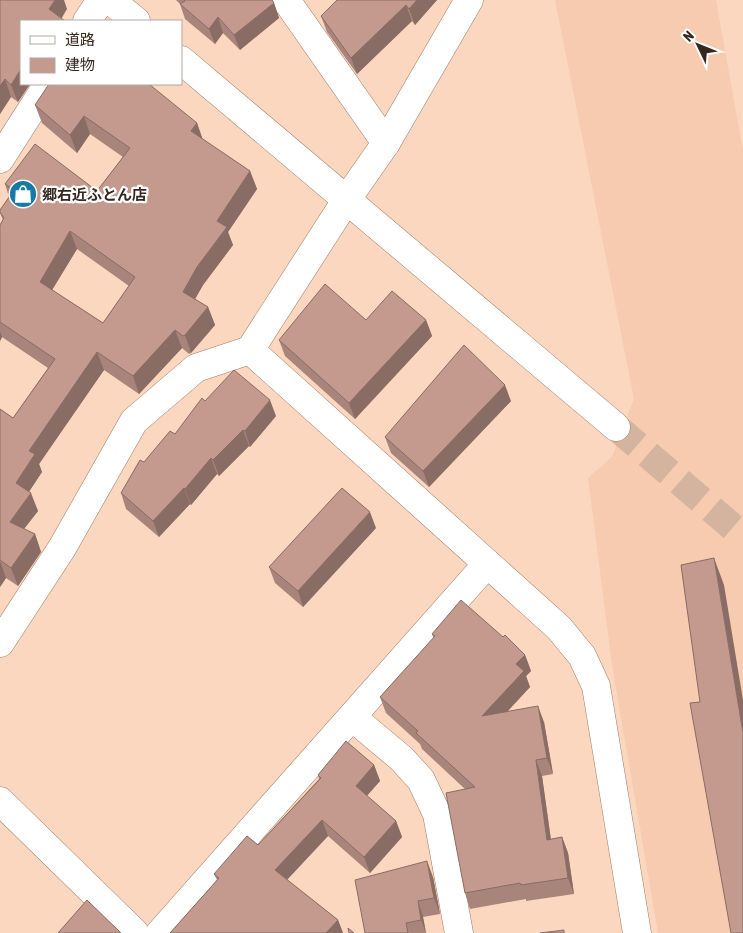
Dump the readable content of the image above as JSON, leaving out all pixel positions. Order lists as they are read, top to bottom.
{
  "places": {
    "shop": ["郷右近ふとん店"]
  },
  "legend": ["道路", "建物"],
  "north": "top left"
}
